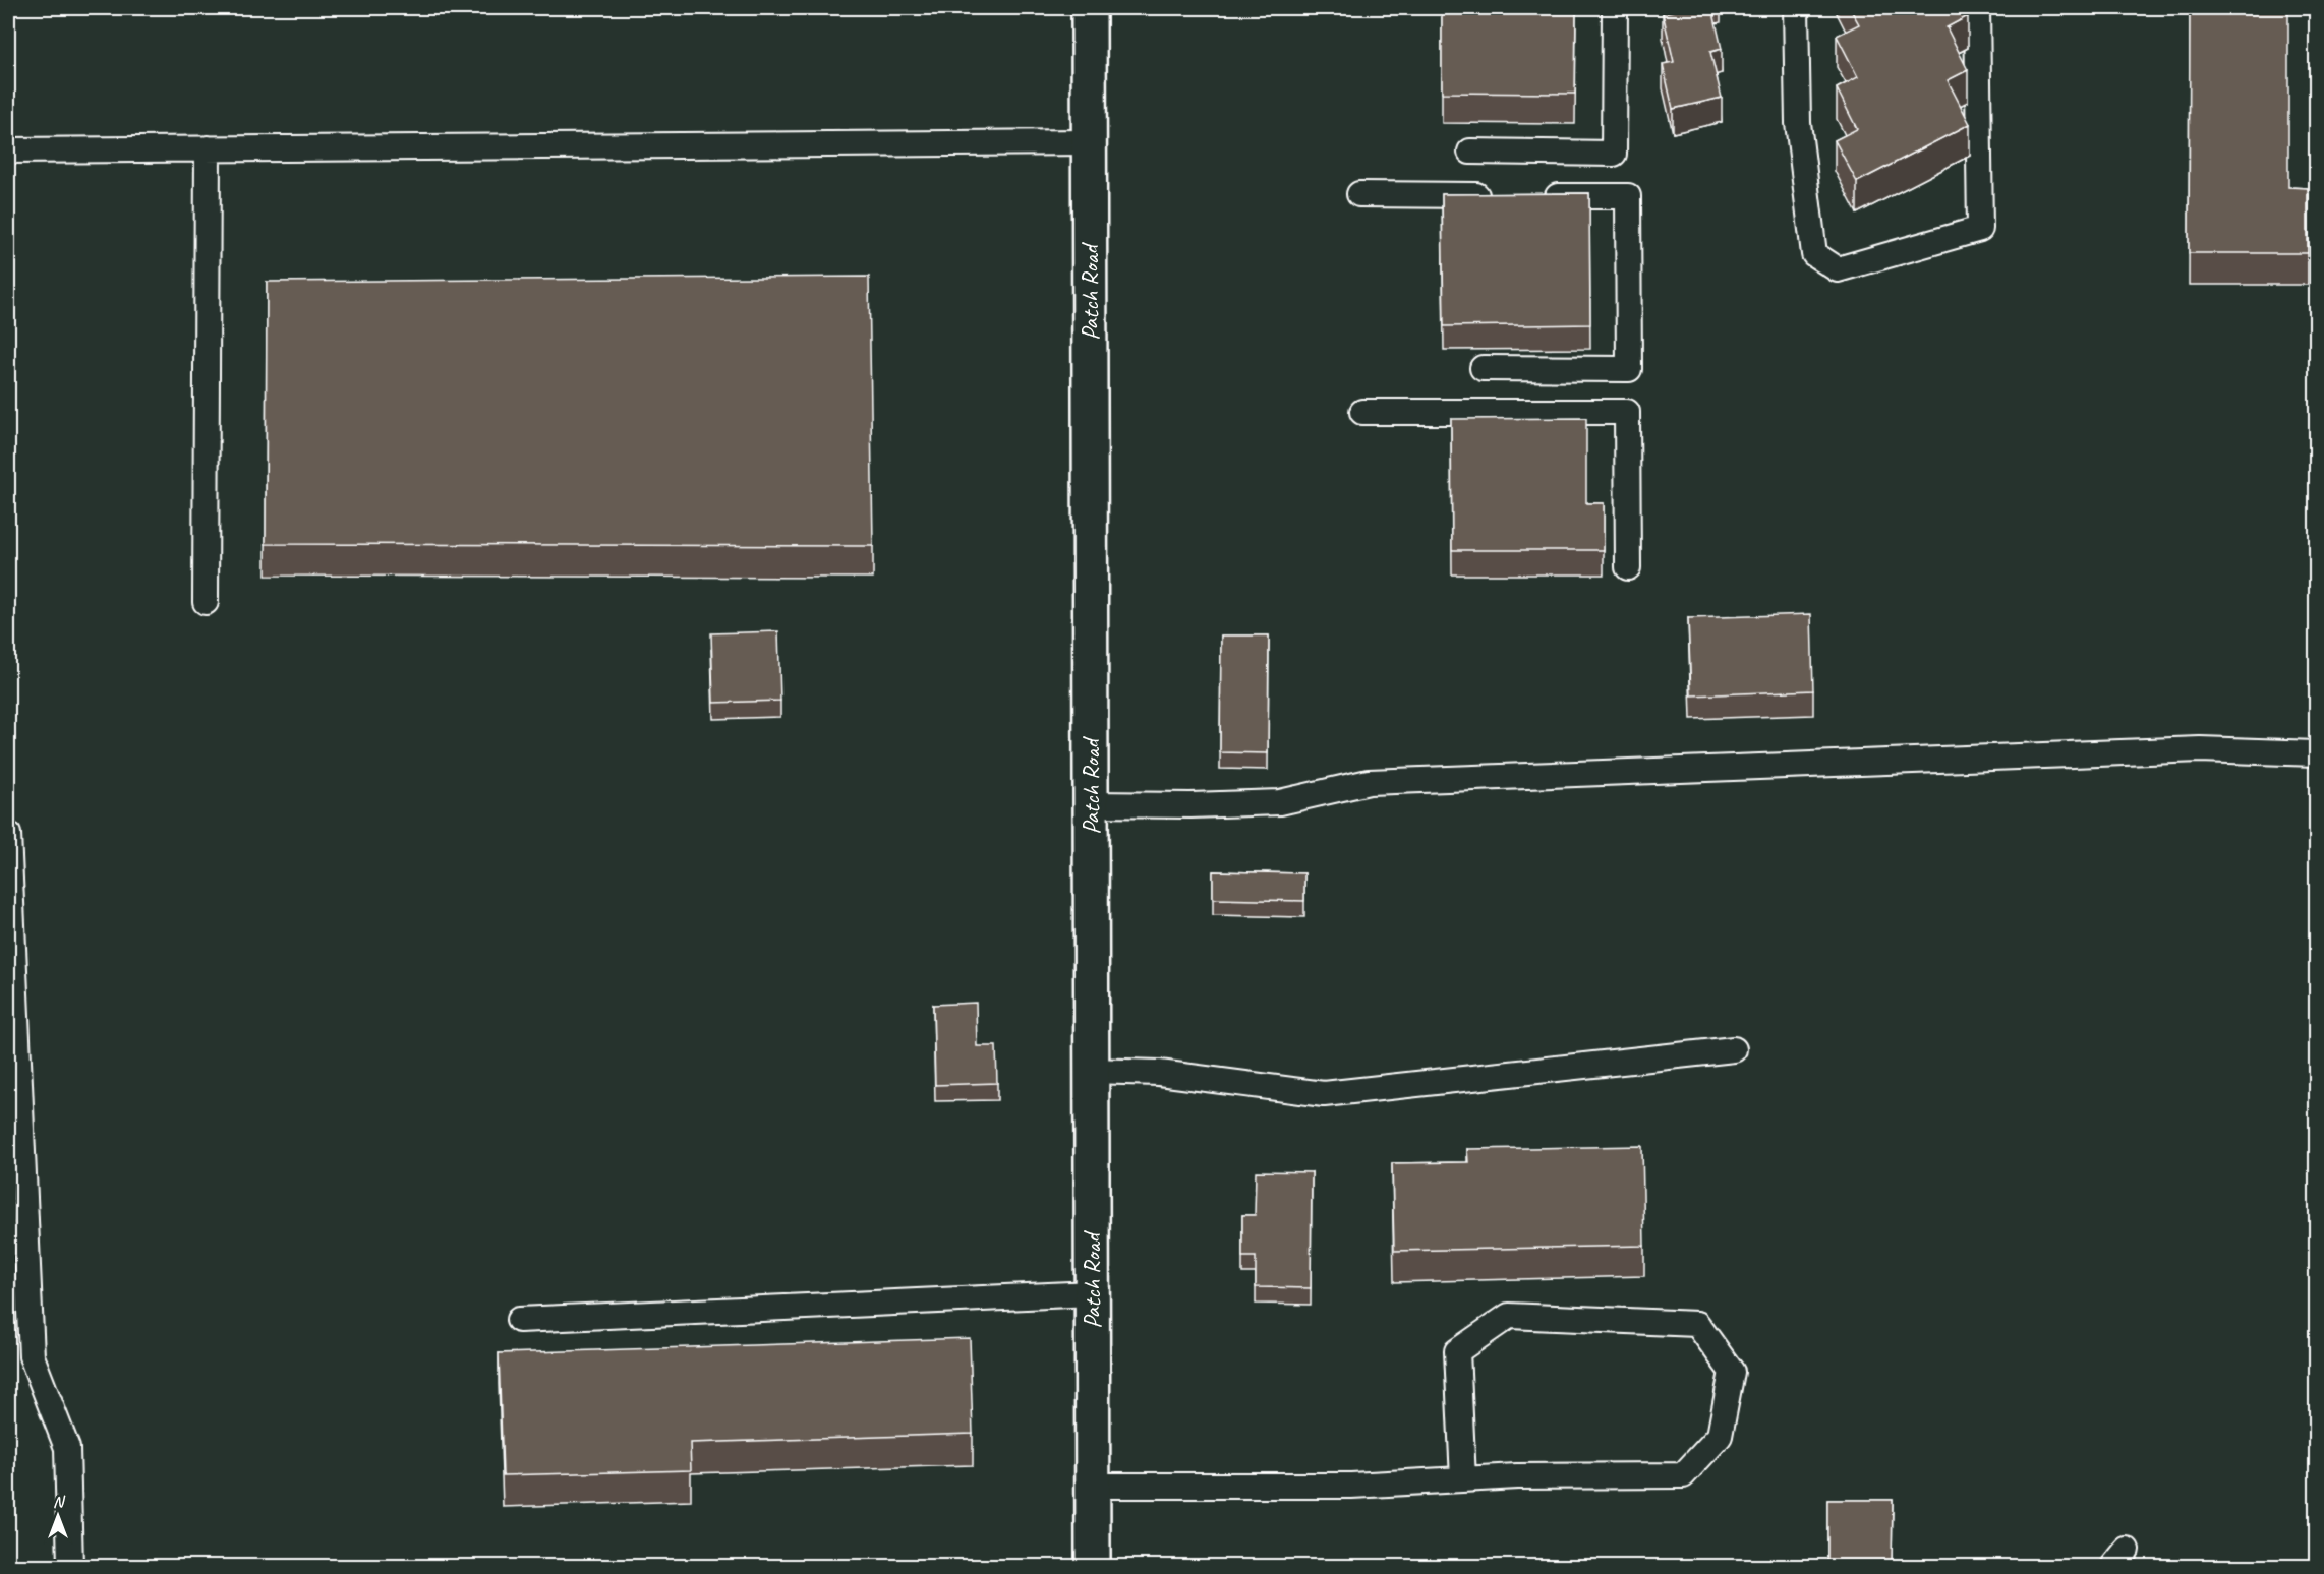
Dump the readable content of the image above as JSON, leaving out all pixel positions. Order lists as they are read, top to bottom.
{
  "streets": {
    "street": ["Patch Road"]
  },
  "north": "top"
}
